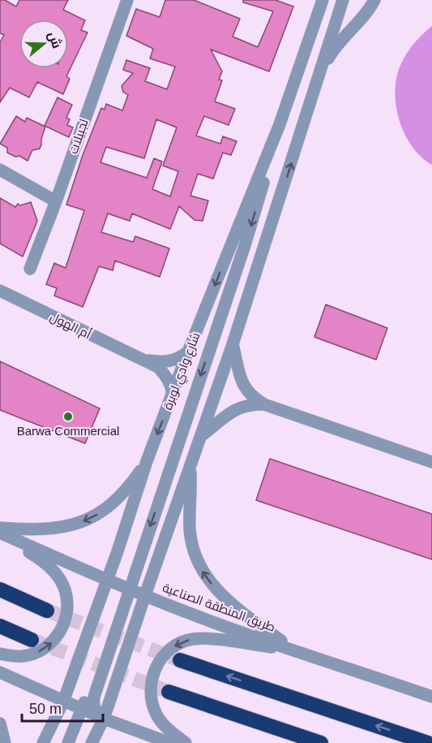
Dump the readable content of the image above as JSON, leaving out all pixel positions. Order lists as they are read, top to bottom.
{
  "streets": {
    "street": [
      "لجبيلات",
      "أم الهول",
      "شارع وادي لوبرة",
      "طريق المنطقة الصناعية"
    ]
  },
  "crossings": [
    ["أم الهول", "شارع وادي لوبرة"],
    ["شارع وادي لوبرة", "طريق المنطقة الصناعية"]
  ],
  "places": ["Barwa Commercial"],
  "scale_bar": "50 m",
  "north": "right"
}
